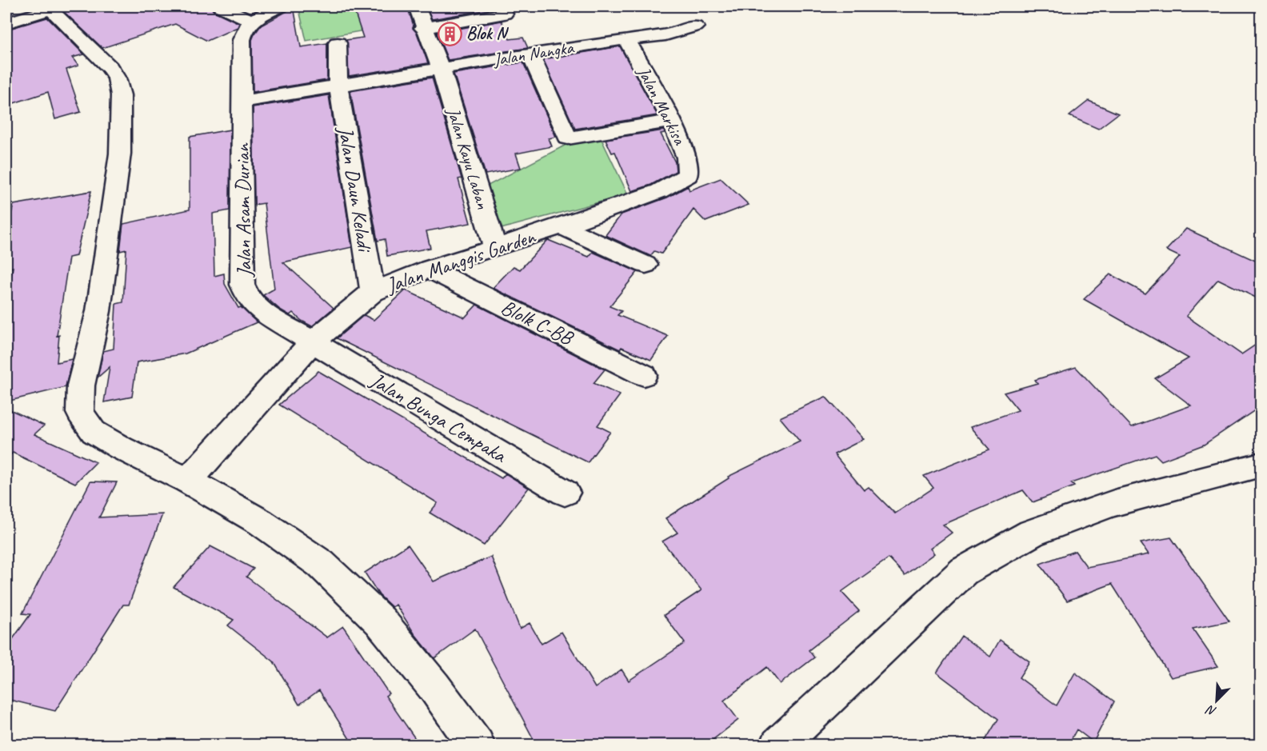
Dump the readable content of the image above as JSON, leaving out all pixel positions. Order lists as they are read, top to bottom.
{
  "streets": {
    "street": [
      "Jalan Nangka",
      "Jalan Markisa",
      "Jalan Kayu Laban",
      "Jalan Daun Keladi",
      "Jalan Asam Durian",
      "Jalan Manggis Garden",
      "Blolk C-BB",
      "Jalan Bunga Cempaka"
    ]
  },
  "crossings": [
    ["Jalan Nangka", "Jalan Markisa"],
    ["Jalan Nangka", "Jalan Kayu Laban"],
    ["Jalan Nangka", "Jalan Daun Keladi"],
    ["Jalan Nangka", "Jalan Asam Durian"],
    ["Jalan Markisa", "Jalan Manggis Garden"],
    ["Jalan Kayu Laban", "Jalan Manggis Garden"],
    ["Jalan Daun Keladi", "Jalan Manggis Garden"],
    ["Jalan Asam Durian", "Jalan Manggis Garden"],
    ["Jalan Asam Durian", "Jalan Bunga Cempaka"],
    ["Jalan Manggis Garden", "Blolk C-BB"],
    ["Jalan Manggis Garden", "Jalan Bunga Cempaka"]
  ],
  "places": {
    "building": ["Blok N"]
  },
  "north": "bottom left"
}
